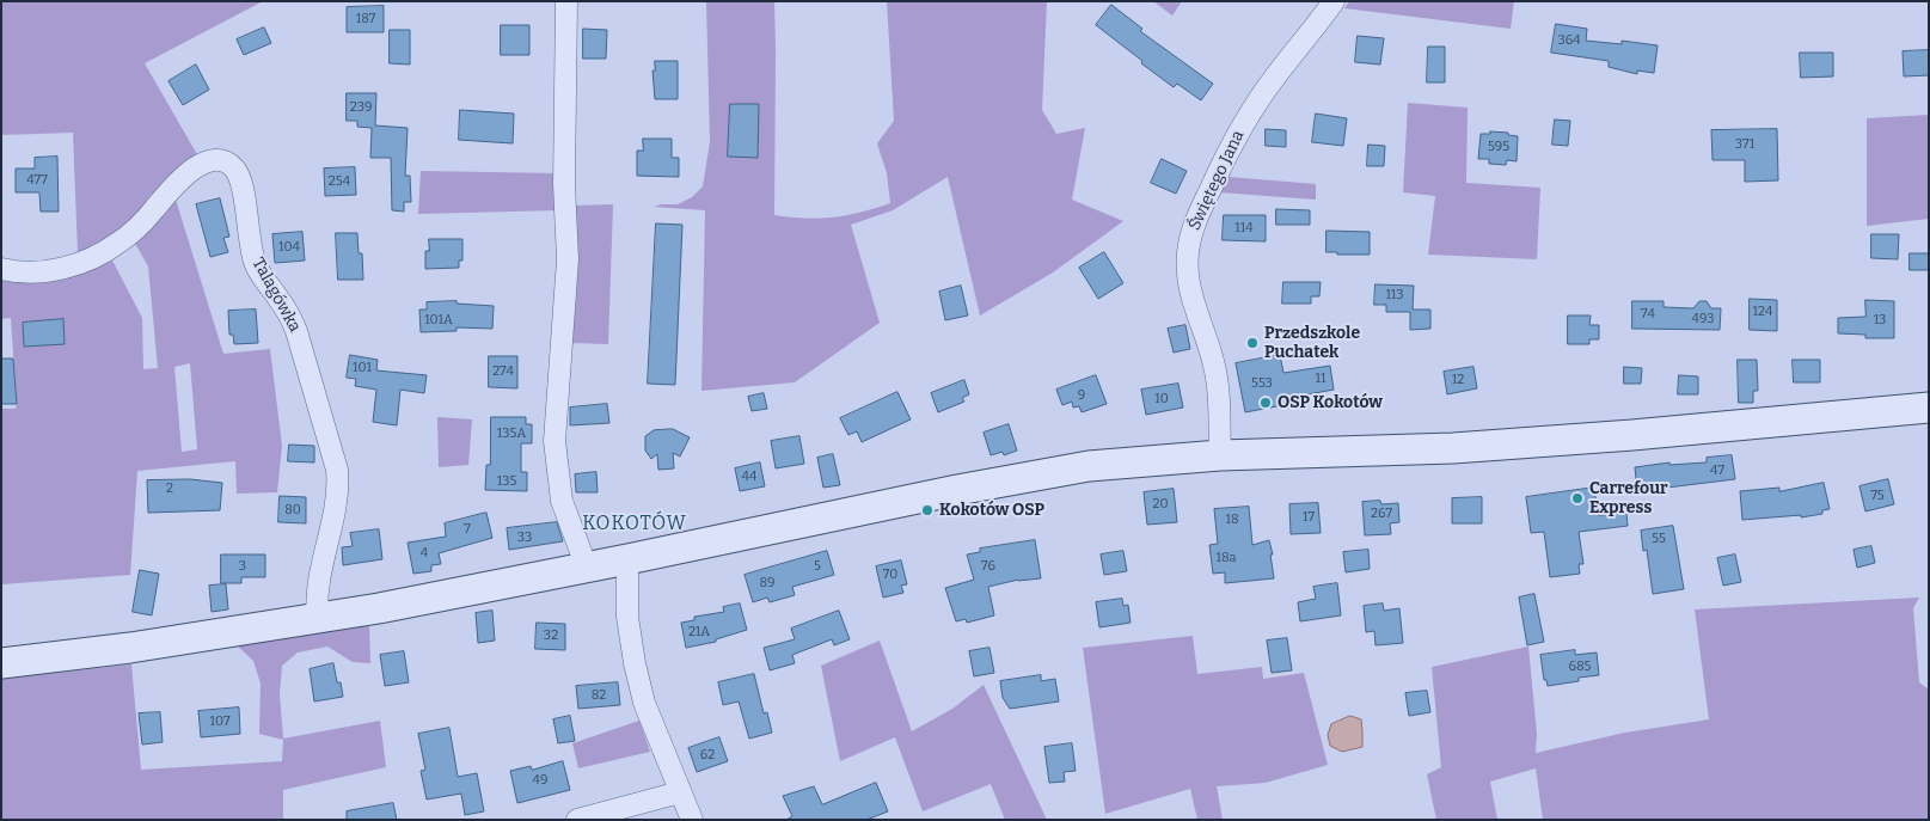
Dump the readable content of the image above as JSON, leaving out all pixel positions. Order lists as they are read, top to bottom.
{
  "streets": {
    "street": ["Świętego Jana", "Talagówka"]
  },
  "districts": ["KOKOTÓW"],
  "places": [
    "Przedszkole Puchatek",
    "OSP Kokotów",
    "Carrefour Express",
    "Kokotów OSP"
  ],
  "house_numbers": [
    "187",
    "364",
    "239",
    "371",
    "595",
    "477",
    "254",
    "114",
    "104",
    "113",
    "124",
    "74",
    "493",
    "101A",
    "13",
    "101",
    "274",
    "11",
    "12",
    "553",
    "9",
    "10",
    "135A",
    "47",
    "44",
    "135",
    "2",
    "75",
    "20",
    "80",
    "267",
    "17",
    "18",
    "7",
    "33",
    "55",
    "4",
    "18a",
    "3",
    "5",
    "76",
    "70",
    "89",
    "21A",
    "32",
    "685",
    "82",
    "107",
    "62",
    "49"
  ]
}
